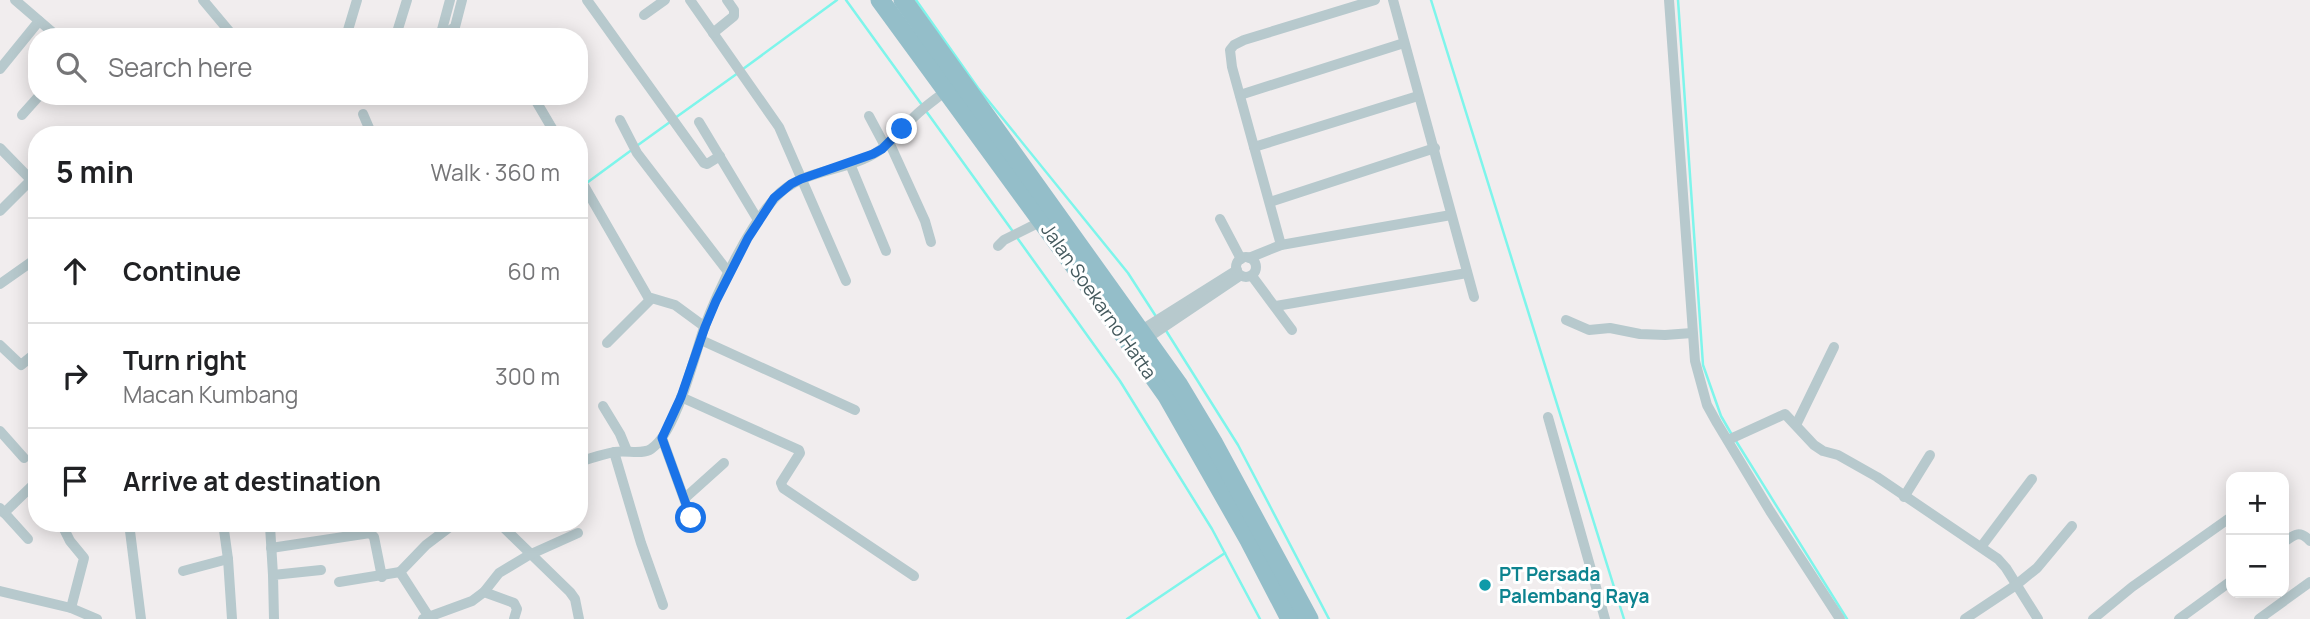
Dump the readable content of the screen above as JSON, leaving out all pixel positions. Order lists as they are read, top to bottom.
{
  "streets": {
    "highway": ["Jalan Soekarno Hatta"]
  },
  "places": ["PT Persada Palembang Raya"],
  "page": {
    "search": "Search here",
    "heading": ["5 min", "Walk · 360 m"],
    "list": [
      ["Continue", "60 m"],
      ["Turn right", "Macan Kumbang", "300 m"],
      "Arrive at destination"
    ],
    "map_buttons": ["+", "−"]
  }
}
